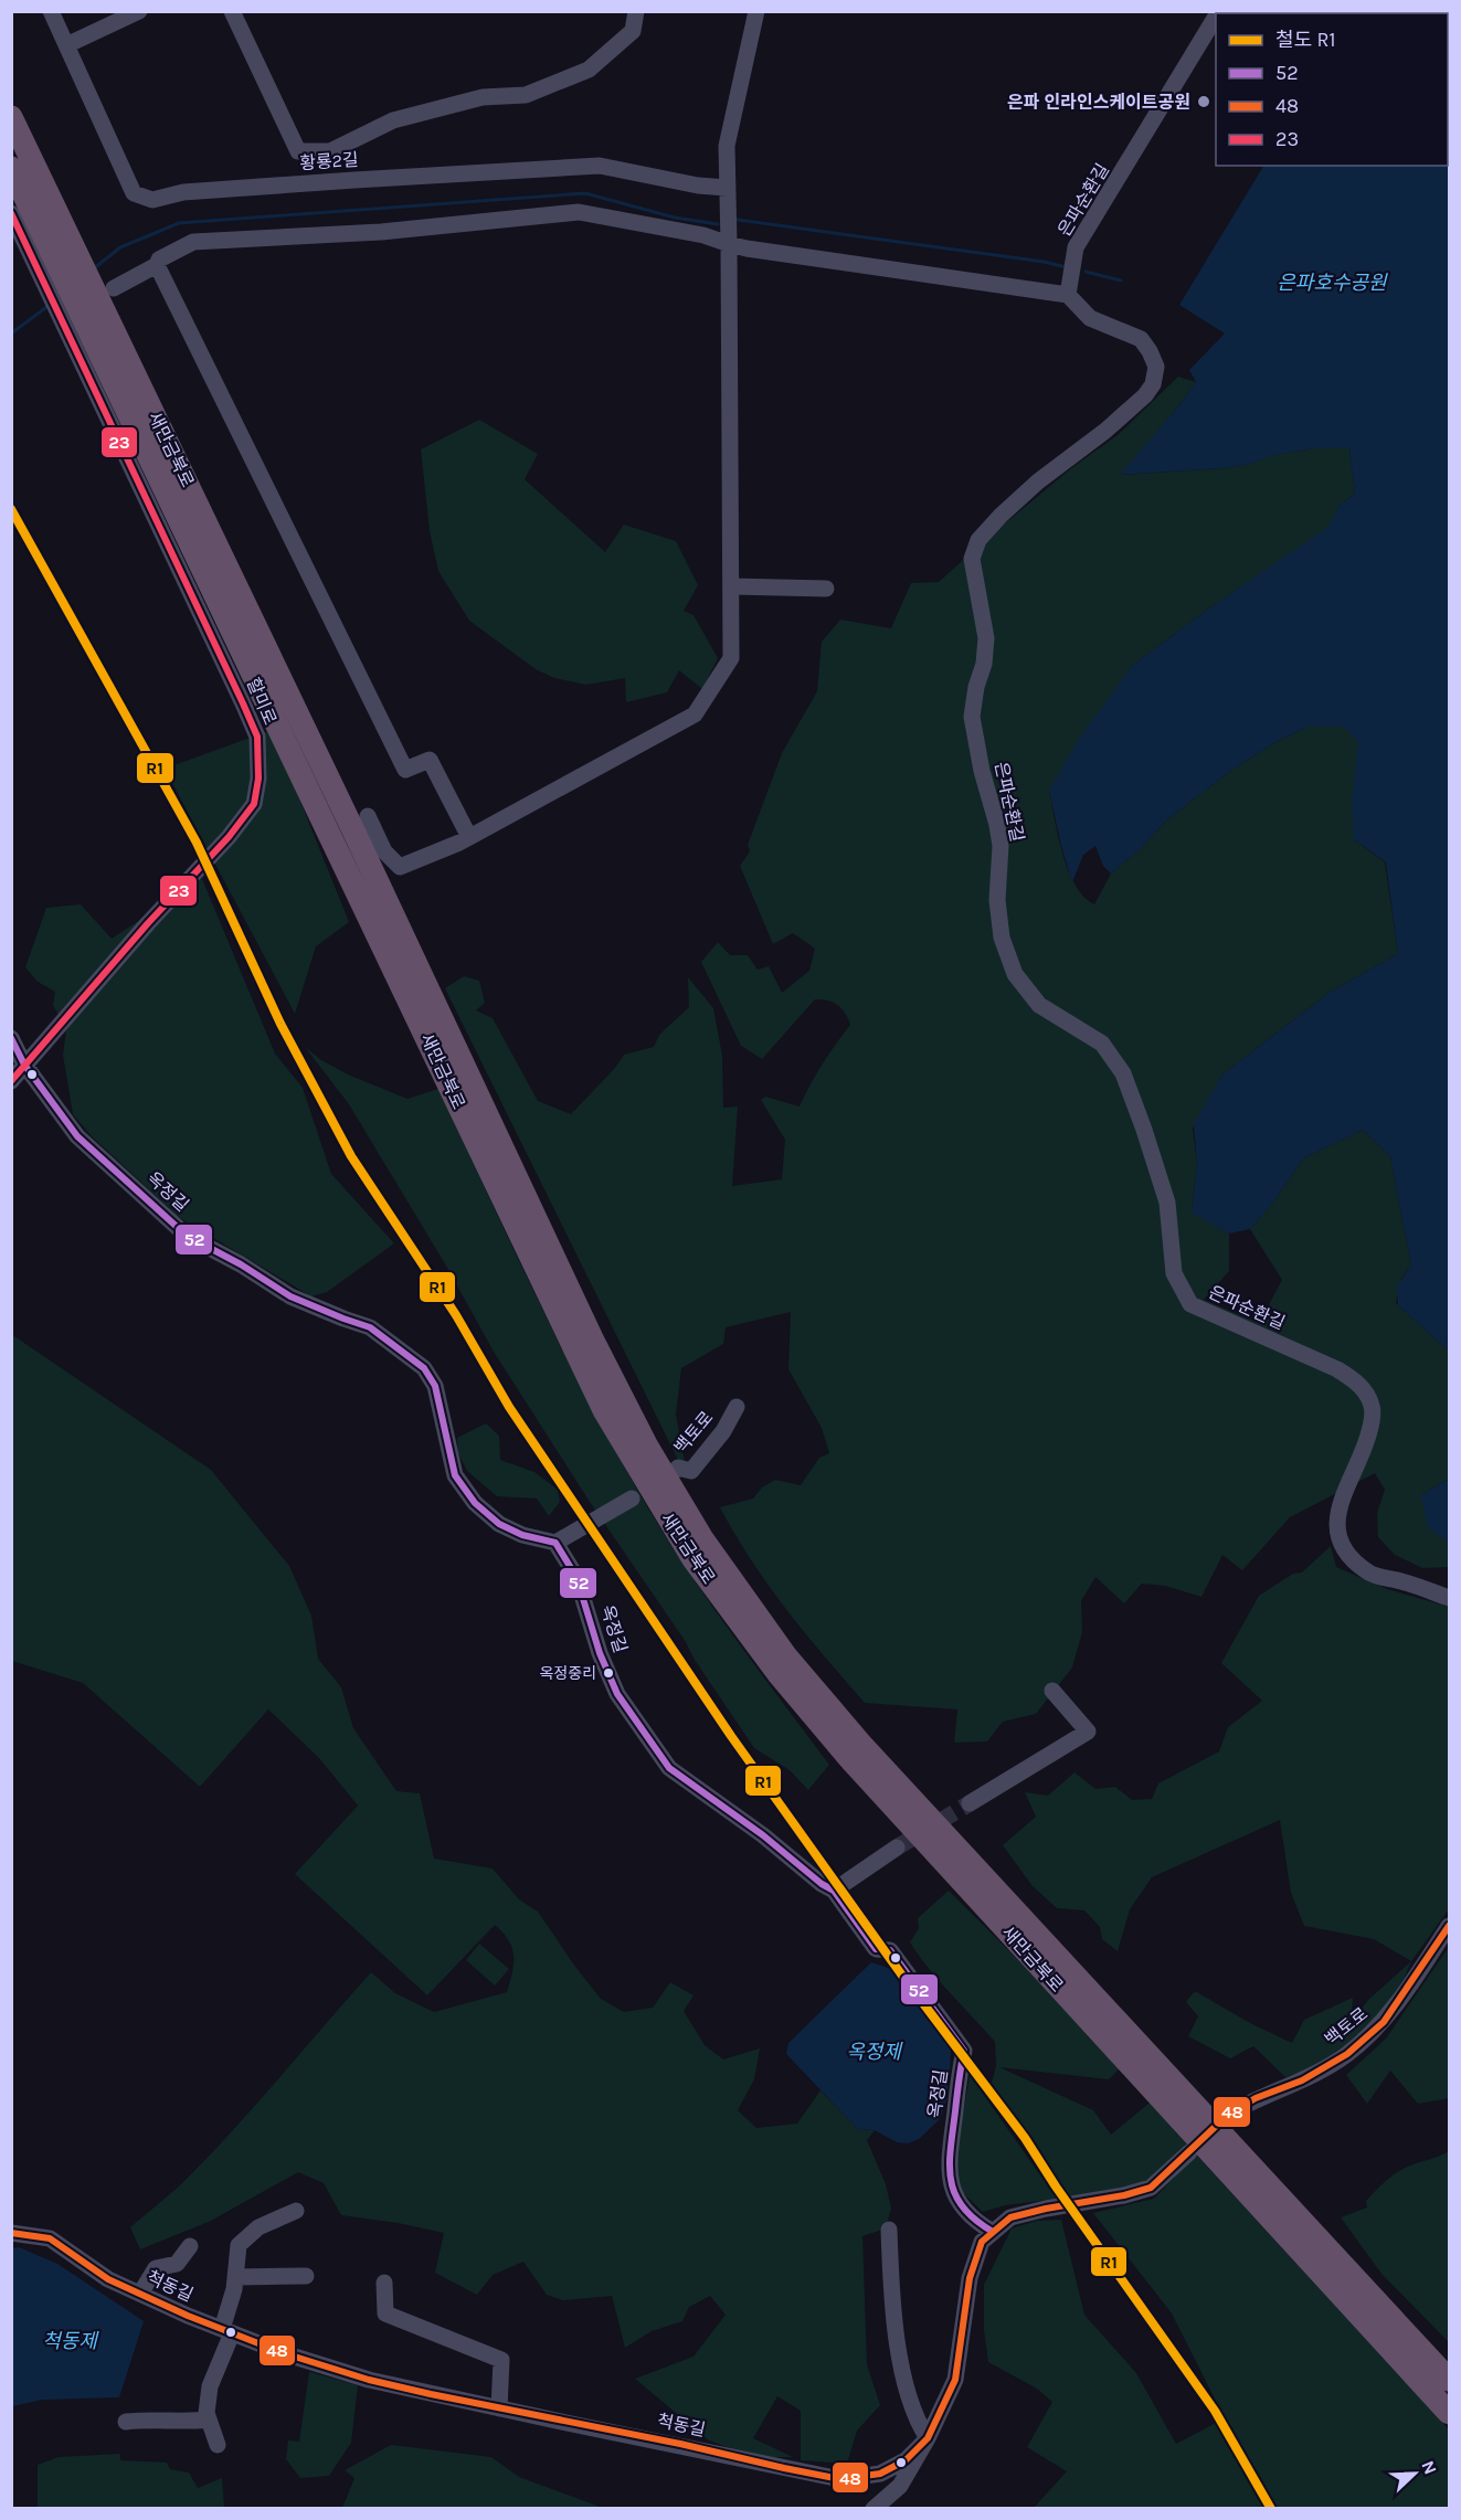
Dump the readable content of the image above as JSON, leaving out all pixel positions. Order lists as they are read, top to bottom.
{
  "streets": {
    "highway": ["새만금북로"],
    "street": [
      "황룡2길",
      "은파순환길",
      "할미로",
      "옥정길",
      "백토로",
      "척동길"
    ]
  },
  "crossings": [
    ["새만금북로", "할미로"],
    ["새만금북로", "백토로"],
    ["새만금북로", "척동길"],
    ["할미로", "옥정길"],
    ["옥정길", "척동길"],
    ["백토로", "척동길"]
  ],
  "water": ["은파호수공원", "옥정제", "척동제"],
  "places": ["은파 인라인스케이트공원", "옥정중리"],
  "lines": [
    "transit line 23",
    "rail line R1",
    "transit line 52",
    "transit line 48"
  ],
  "legend": [
    "철도 R1",
    "52",
    "48",
    "23"
  ],
  "north": "top right"
}
